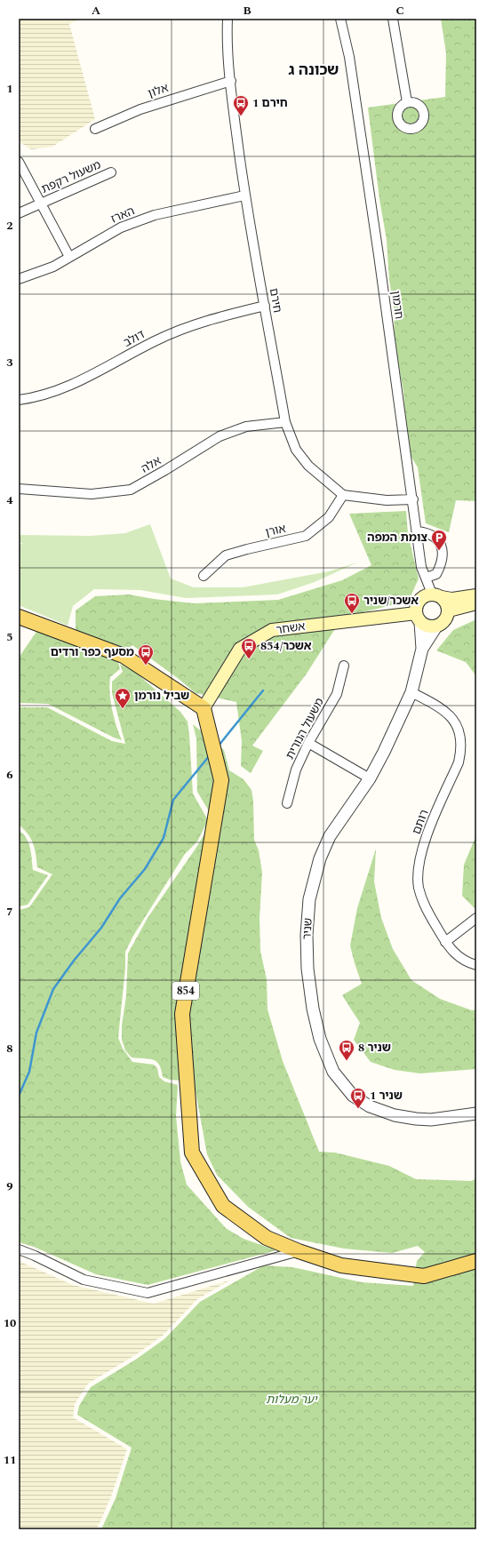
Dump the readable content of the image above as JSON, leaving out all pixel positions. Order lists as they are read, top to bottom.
{
  "streets": {
    "main road": ["אשחר", "854"],
    "street": [
      "אלון",
      "משעול רקפת",
      "הארז",
      "חירם",
      "חרמון",
      "דולב",
      "אלה",
      "אורן",
      "משעול הנורית",
      "רותם",
      "שניר"
    ]
  },
  "crossings": [
    ["אלון", "חירם"],
    ["משעול רקפת", "הארז"],
    ["הארז", "חירם"],
    ["חירם", "דולב"],
    ["חירם", "אלה"],
    ["חירם", "אורן"],
    ["חרמון", "אשחר"],
    ["חרמון", "שניר"],
    ["אשחר", "שניר"],
    ["אשחר", "854"],
    ["רותם", "שניר"]
  ],
  "districts": ["שכונה ג"],
  "parks": ["יער מעלות"],
  "places": {
    "bus stop": [
      "חירם 1",
      "אשכר/שניר",
      "אשכר/854",
      "מסעף כפר ורדים",
      "שניר 8",
      "שניר 1"
    ],
    "parking": ["צומת המפה"],
    "place": ["שביל נורמן"]
  },
  "grid": {
    "columns": ["A", "B", "C"],
    "rows": [
      "1",
      "2",
      "3",
      "4",
      "5",
      "6",
      "7",
      "8",
      "9",
      "10",
      "11"
    ]
  }
}
